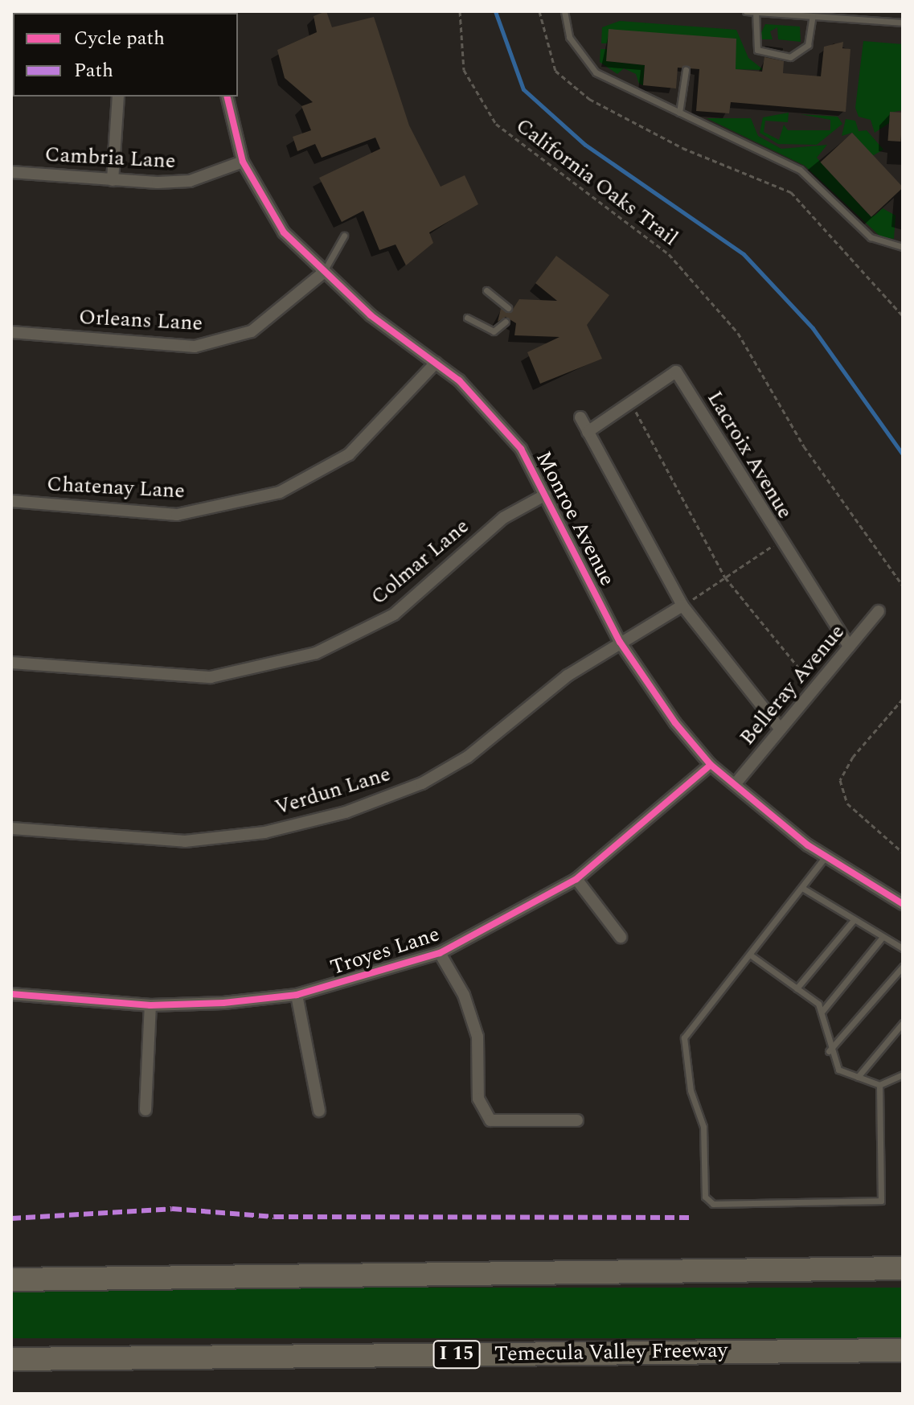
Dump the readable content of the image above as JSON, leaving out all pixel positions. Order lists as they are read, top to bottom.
{
  "streets": {
    "highway": ["Temecula Valley Freeway", "I 15"],
    "street": [
      "Cambria Lane",
      "Orleans Lane",
      "Lacroix Avenue",
      "Chatenay Lane",
      "Monroe Avenue",
      "Colmar Lane",
      "Belleray Avenue",
      "Verdun Lane",
      "Troyes Lane"
    ],
    "path": ["California Oaks Trail"]
  },
  "crossings": [
    ["Cambria Lane", "Monroe Avenue"],
    ["Orleans Lane", "Monroe Avenue"],
    ["Lacroix Avenue", "Belleray Avenue"],
    ["Chatenay Lane", "Monroe Avenue"],
    ["Monroe Avenue", "Colmar Lane"],
    ["Monroe Avenue", "Belleray Avenue"],
    ["Monroe Avenue", "Verdun Lane"],
    ["Monroe Avenue", "Troyes Lane"]
  ],
  "legend": ["Cycle path", "Path"]
}
